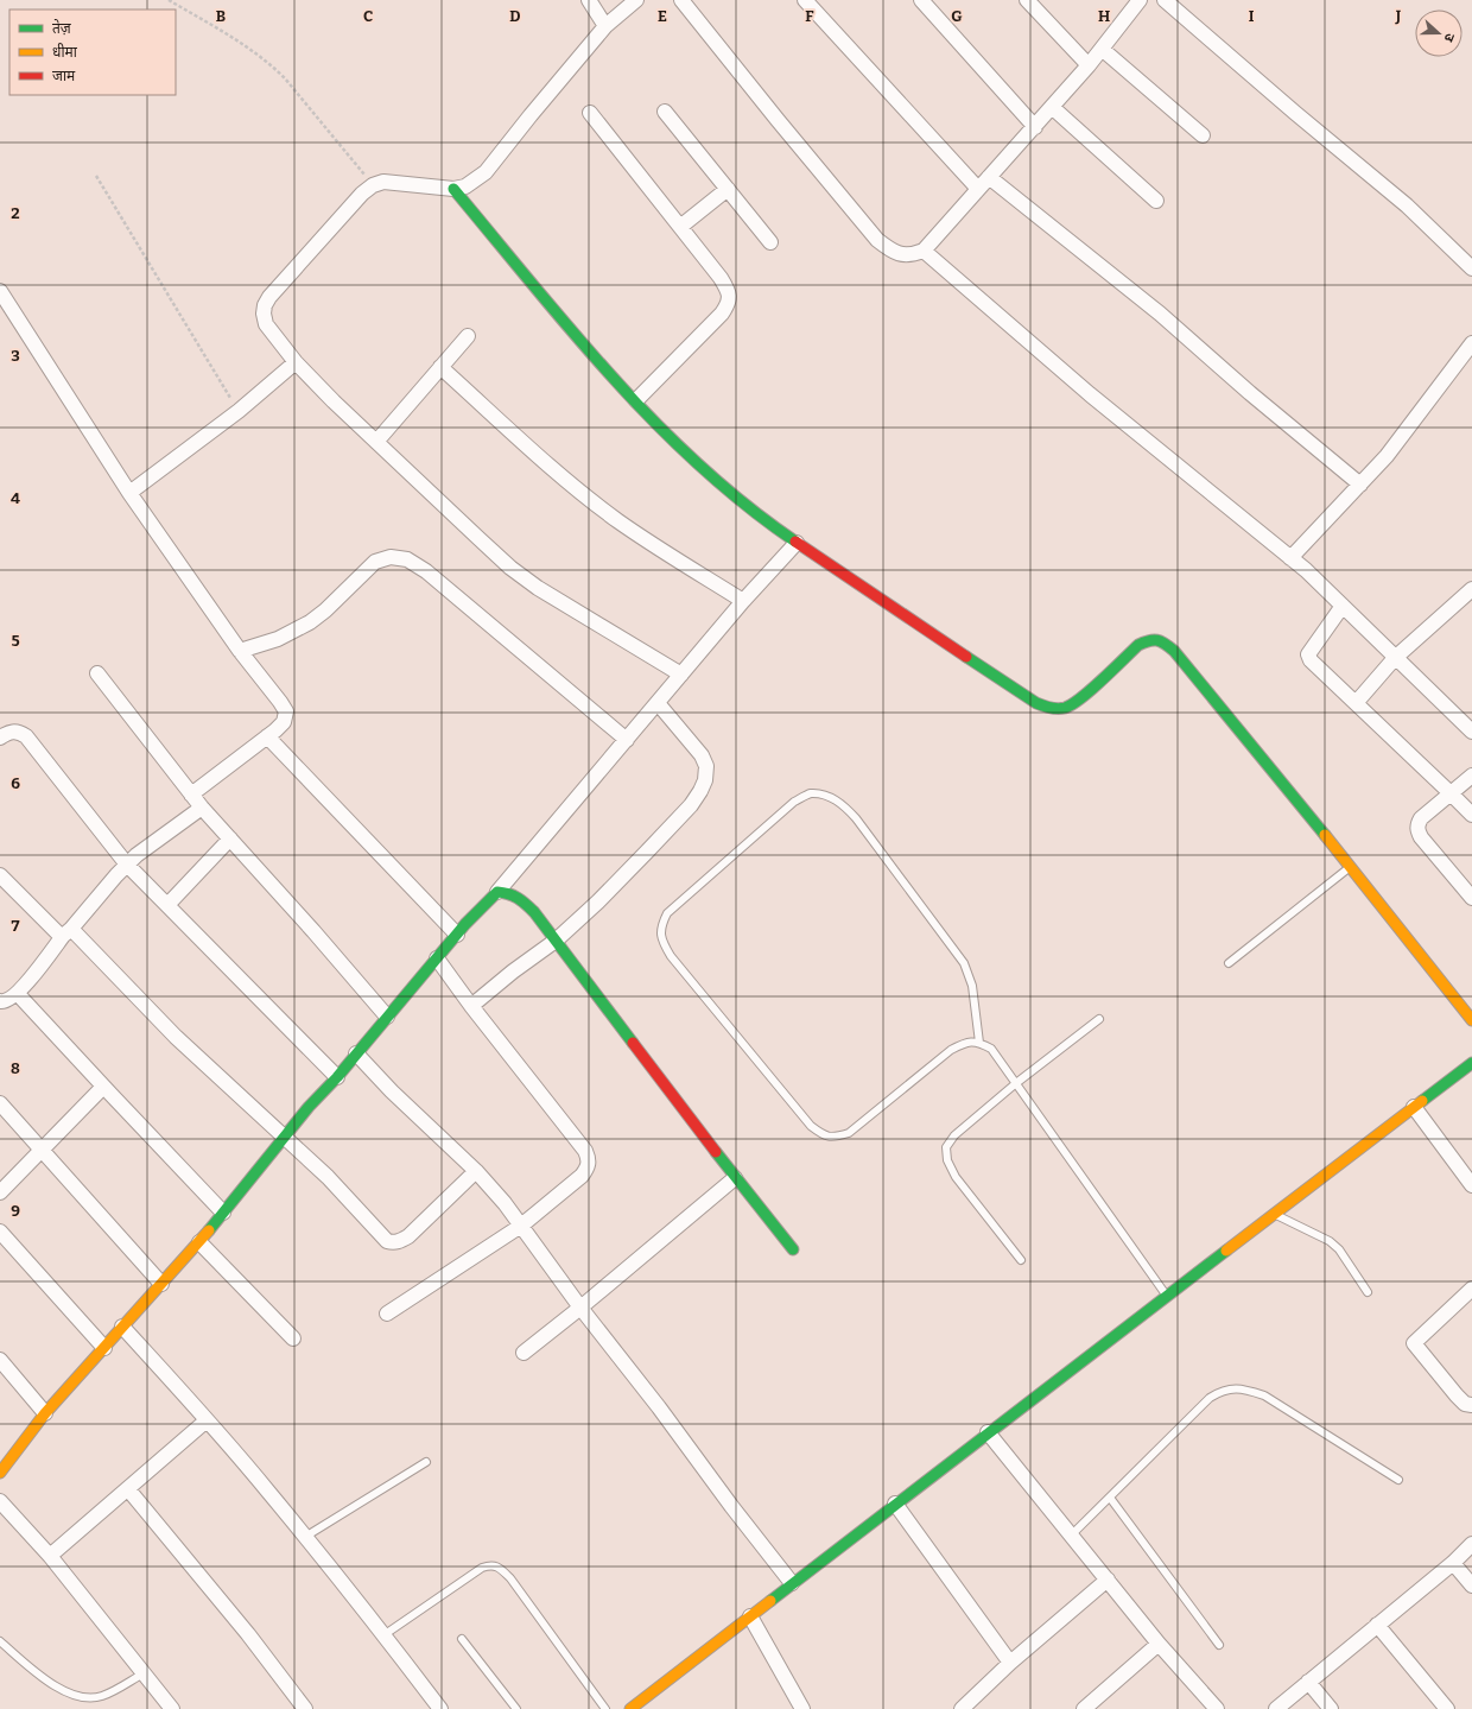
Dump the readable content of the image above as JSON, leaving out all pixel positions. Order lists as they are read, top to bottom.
{
  "legend": ["तेज़", "धीमा", "जाम"],
  "north": "right",
  "grid": {
    "columns": [
      "B",
      "C",
      "D",
      "E",
      "F",
      "G",
      "H",
      "I",
      "J"
    ],
    "rows": [
      "2",
      "3",
      "4",
      "5",
      "6",
      "7",
      "8",
      "9"
    ]
  }
}
